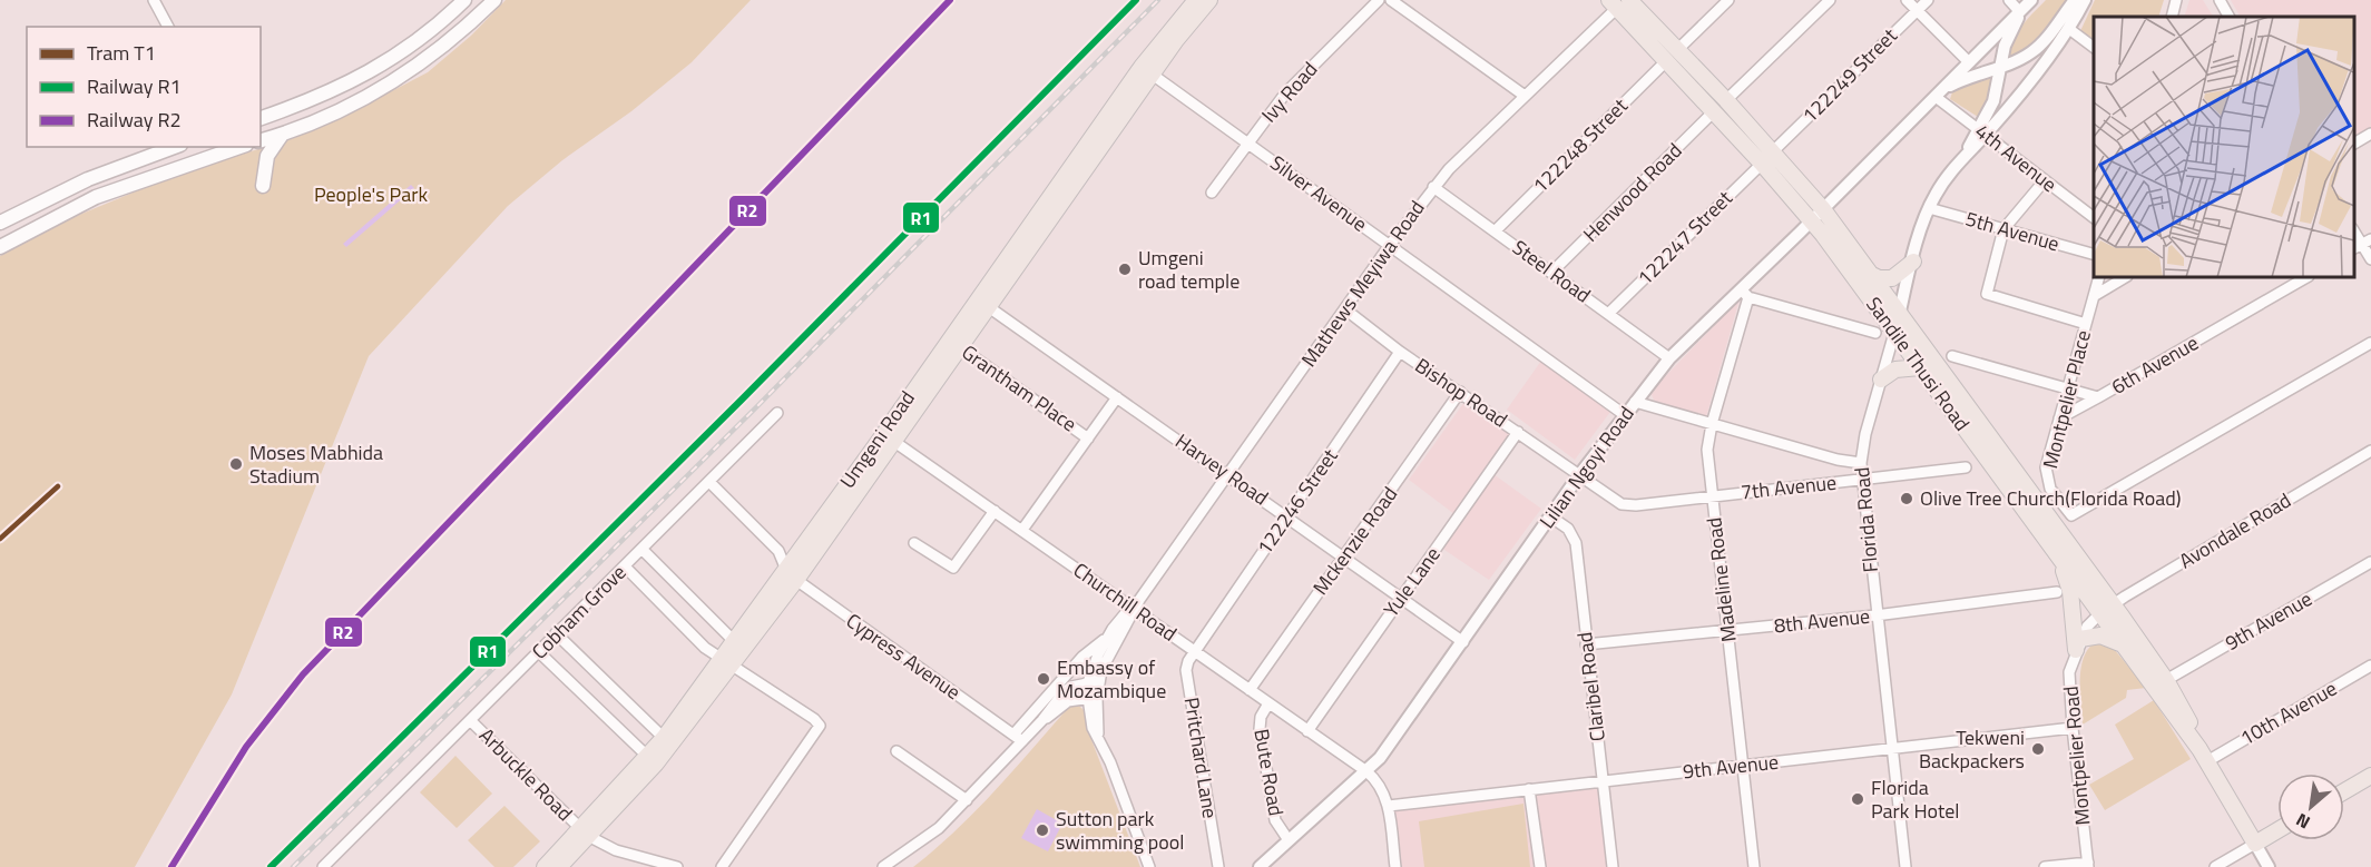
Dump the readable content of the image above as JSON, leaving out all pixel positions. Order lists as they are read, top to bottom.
{
  "streets": {
    "main road": ["Sandile Thusi Road", "Umgeni Road"],
    "street": [
      "122249 Street",
      "Ivy Road",
      "122248 Street",
      "4th Avenue",
      "Henwood Road",
      "Silver Avenue",
      "5th Avenue",
      "122247 Street",
      "Steel Road",
      "Mathews Meyiwa Road",
      "6th Avenue",
      "Grantham Place",
      "Bishop Road",
      "Montpelier Place",
      "Lilian Ngoyi Road",
      "Harvey Road",
      "7th Avenue",
      "122246 Street",
      "Florida Road",
      "Avondale Road",
      "Mckenzie Road",
      "Madeline Road",
      "Yule Lane",
      "Churchill Road",
      "Cobham Grove",
      "8th Avenue",
      "9th Avenue",
      "Cypress Avenue",
      "Claribel Road",
      "10th Avenue",
      "Montpelier Road",
      "Pritchard Lane",
      "Bute Road",
      "Arbuckle Road"
    ]
  },
  "crossings": [
    ["122249 Street", "122247 Street"],
    ["122249 Street", "Sandile Thusi Road"],
    ["Ivy Road", "Silver Avenue"],
    ["122248 Street", "Steel Road"],
    ["122248 Street", "Sandile Thusi Road"],
    ["4th Avenue", "Lilian Ngoyi Road"],
    ["4th Avenue", "Florida Road"],
    ["Henwood Road", "Steel Road"],
    ["Henwood Road", "Sandile Thusi Road"],
    ["Silver Avenue", "Mathews Meyiwa Road"],
    ["Silver Avenue", "Umgeni Road"],
    ["Silver Avenue", "Lilian Ngoyi Road"],
    ["5th Avenue", "Florida Road"],
    ["122247 Street", "Steel Road"],
    ["122247 Street", "Sandile Thusi Road"],
    ["Steel Road", "Mathews Meyiwa Road"],
    ["Steel Road", "Lilian Ngoyi Road"],
    ["Mathews Meyiwa Road", "Sandile Thusi Road"],
    ["Mathews Meyiwa Road", "Bishop Road"],
    ["Mathews Meyiwa Road", "Harvey Road"],
    ["Mathews Meyiwa Road", "Churchill Road"],
    ["Sandile Thusi Road", "Lilian Ngoyi Road"],
    ["Sandile Thusi Road", "Florida Road"],
    ["Sandile Thusi Road", "Avondale Road"],
    ["Sandile Thusi Road", "9th Avenue"],
    ["Sandile Thusi Road", "10th Avenue"],
    ["Sandile Thusi Road", "Montpelier Road"],
    ["6th Avenue", "Montpelier Place"],
    ["Grantham Place", "Umgeni Road"],
    ["Bishop Road", "Lilian Ngoyi Road"],
    ["Bishop Road", "7th Avenue"],
    ["Bishop Road", "122246 Street"],
    ["Bishop Road", "Mckenzie Road"],
    ["Bishop Road", "Yule Lane"],
    ["Umgeni Road", "Harvey Road"],
    ["Umgeni Road", "Churchill Road"],
    ["Umgeni Road", "Cypress Avenue"],
    ["Umgeni Road", "Arbuckle Road"],
    ["Lilian Ngoyi Road", "Harvey Road"],
    ["Lilian Ngoyi Road", "7th Avenue"],
    ["Lilian Ngoyi Road", "Florida Road"],
    ["Lilian Ngoyi Road", "Madeline Road"],
    ["Lilian Ngoyi Road", "Churchill Road"],
    ["Lilian Ngoyi Road", "Claribel Road"],
    ["Lilian Ngoyi Road", "Bute Road"],
    ["Harvey Road", "122246 Street"],
    ["Harvey Road", "Mckenzie Road"],
    ["Harvey Road", "Yule Lane"],
    ["7th Avenue", "Florida Road"],
    ["7th Avenue", "Madeline Road"],
    ["122246 Street", "Churchill Road"],
    ["122246 Street", "Pritchard Lane"],
    ["Florida Road", "8th Avenue"],
    ["Florida Road", "9th Avenue"],
    ["Avondale Road", "Montpelier Road"],
    ["Mckenzie Road", "Churchill Road"],
    ["Madeline Road", "8th Avenue"],
    ["Madeline Road", "9th Avenue"],
    ["Yule Lane", "Churchill Road"],
    ["Churchill Road", "9th Avenue"],
    ["Churchill Road", "Pritchard Lane"],
    ["Churchill Road", "Bute Road"],
    ["Cobham Grove", "Arbuckle Road"],
    ["8th Avenue", "Claribel Road"],
    ["9th Avenue", "Claribel Road"],
    ["9th Avenue", "Montpelier Road"]
  ],
  "parks": ["People's Park"],
  "places": [
    "Umgeni road temple",
    "Moses Mabhida Stadium",
    "Olive Tree Church(Florida Road)",
    "Embassy of Mozambique",
    "Tekweni Backpackers",
    "Florida Park Hotel",
    "Sutton park swimming pool"
  ],
  "lines": ["rail line R1", "rail line R2", "tram line T1"],
  "legend": ["Tram T1", "Railway R1", "Railway R2"],
  "north": "bottom left"
}
